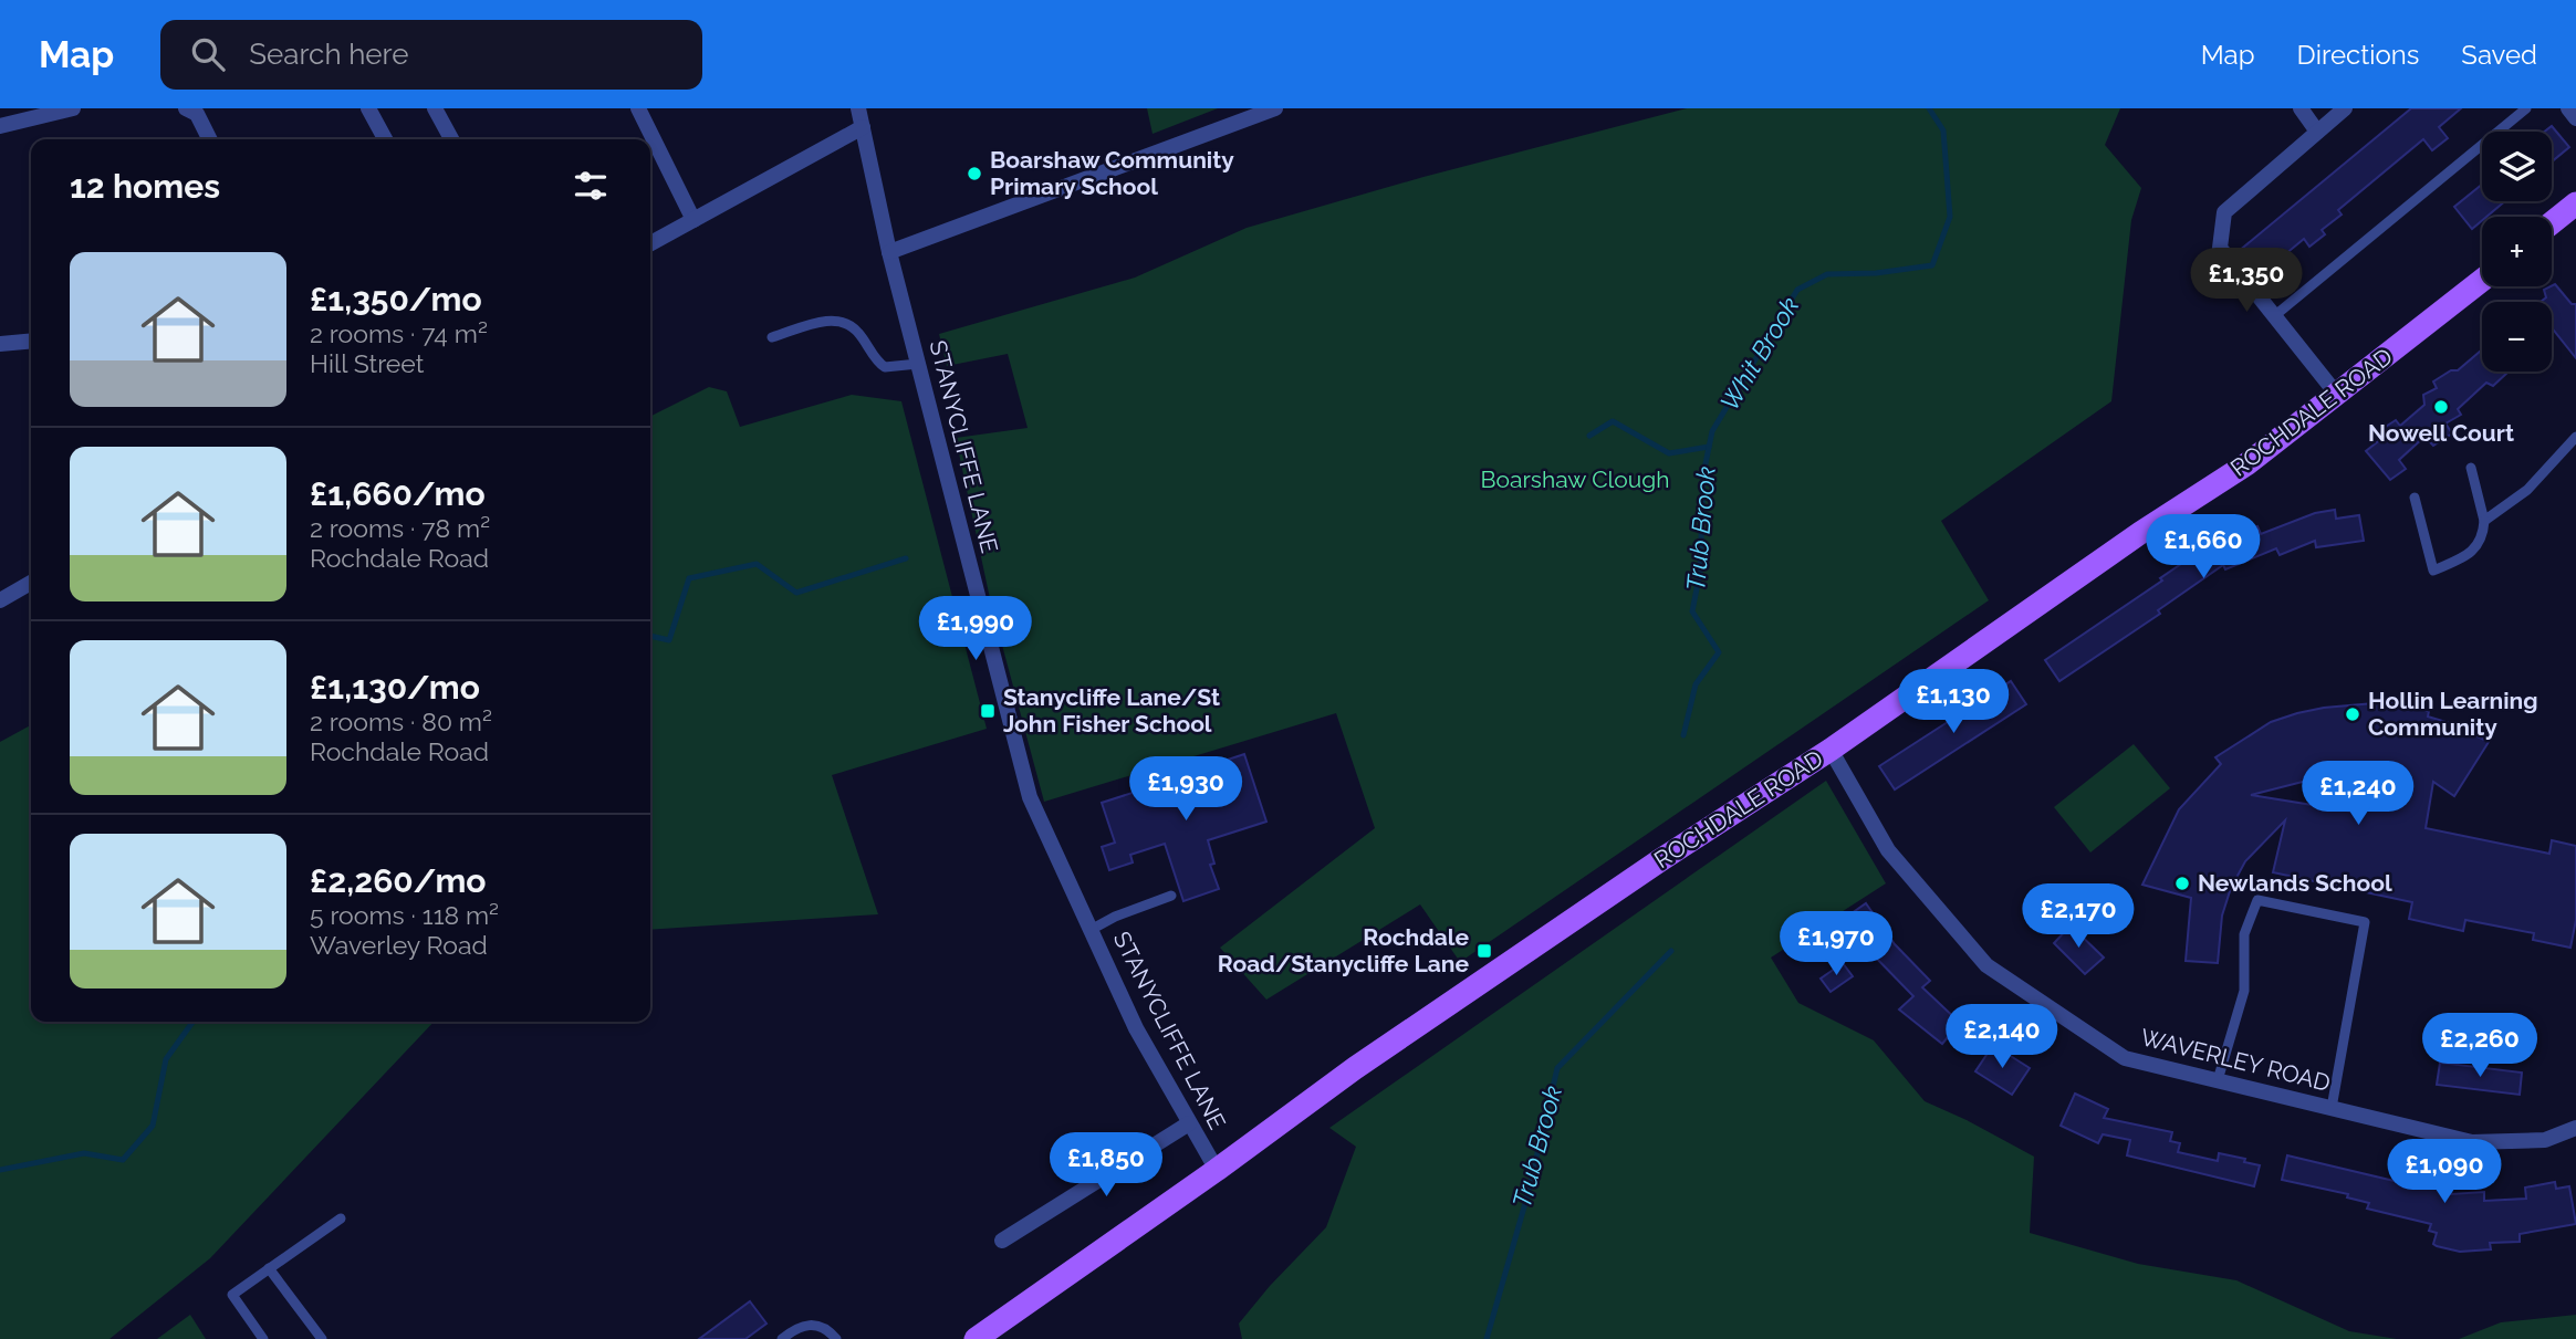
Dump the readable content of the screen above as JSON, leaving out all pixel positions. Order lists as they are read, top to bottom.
{
  "streets": {
    "main road": ["ROCHDALE ROAD"],
    "street": ["STANYCLIFFE LANE", "WAVERLEY ROAD"]
  },
  "crossings": [
    ["ROCHDALE ROAD", "STANYCLIFFE LANE"],
    ["ROCHDALE ROAD", "WAVERLEY ROAD"]
  ],
  "water": ["Whit Brook", "Trub Brook"],
  "parks": ["Boarshaw Clough"],
  "places": {
    "other": [
      "Boarshaw Community Primary School",
      "Nowell Court",
      "Hollin Learning Community",
      "Newlands School"
    ],
    "transit": ["Stanycliffe Lane/St John Fisher School", "Rochdale Road/Stanycliffe Lane"]
  },
  "page": {
    "header": "Map",
    "search": "Search here",
    "nav": ["Map", "Directions", "Saved"],
    "map_buttons": ["+", "−"],
    "heading": "12 homes",
    "list": [
      {
        "name": "£1,350/mo",
        "note": "2 rooms · 74 m² · Hill Street"
      },
      {
        "name": "£1,660/mo",
        "note": "2 rooms · 78 m² · Rochdale Road"
      },
      {
        "name": "£1,130/mo",
        "note": "2 rooms · 80 m² · Rochdale Road"
      },
      {
        "name": "£2,260/mo",
        "note": "5 rooms · 118 m² · Waverley Road"
      }
    ],
    "price": [
      "£1,350",
      "£1,660",
      "£1,990",
      "£1,130",
      "£1,930",
      "£1,240",
      "£2,170",
      "£1,970",
      "£2,140",
      "£2,260",
      "£1,850",
      "£1,090"
    ]
  }
}
